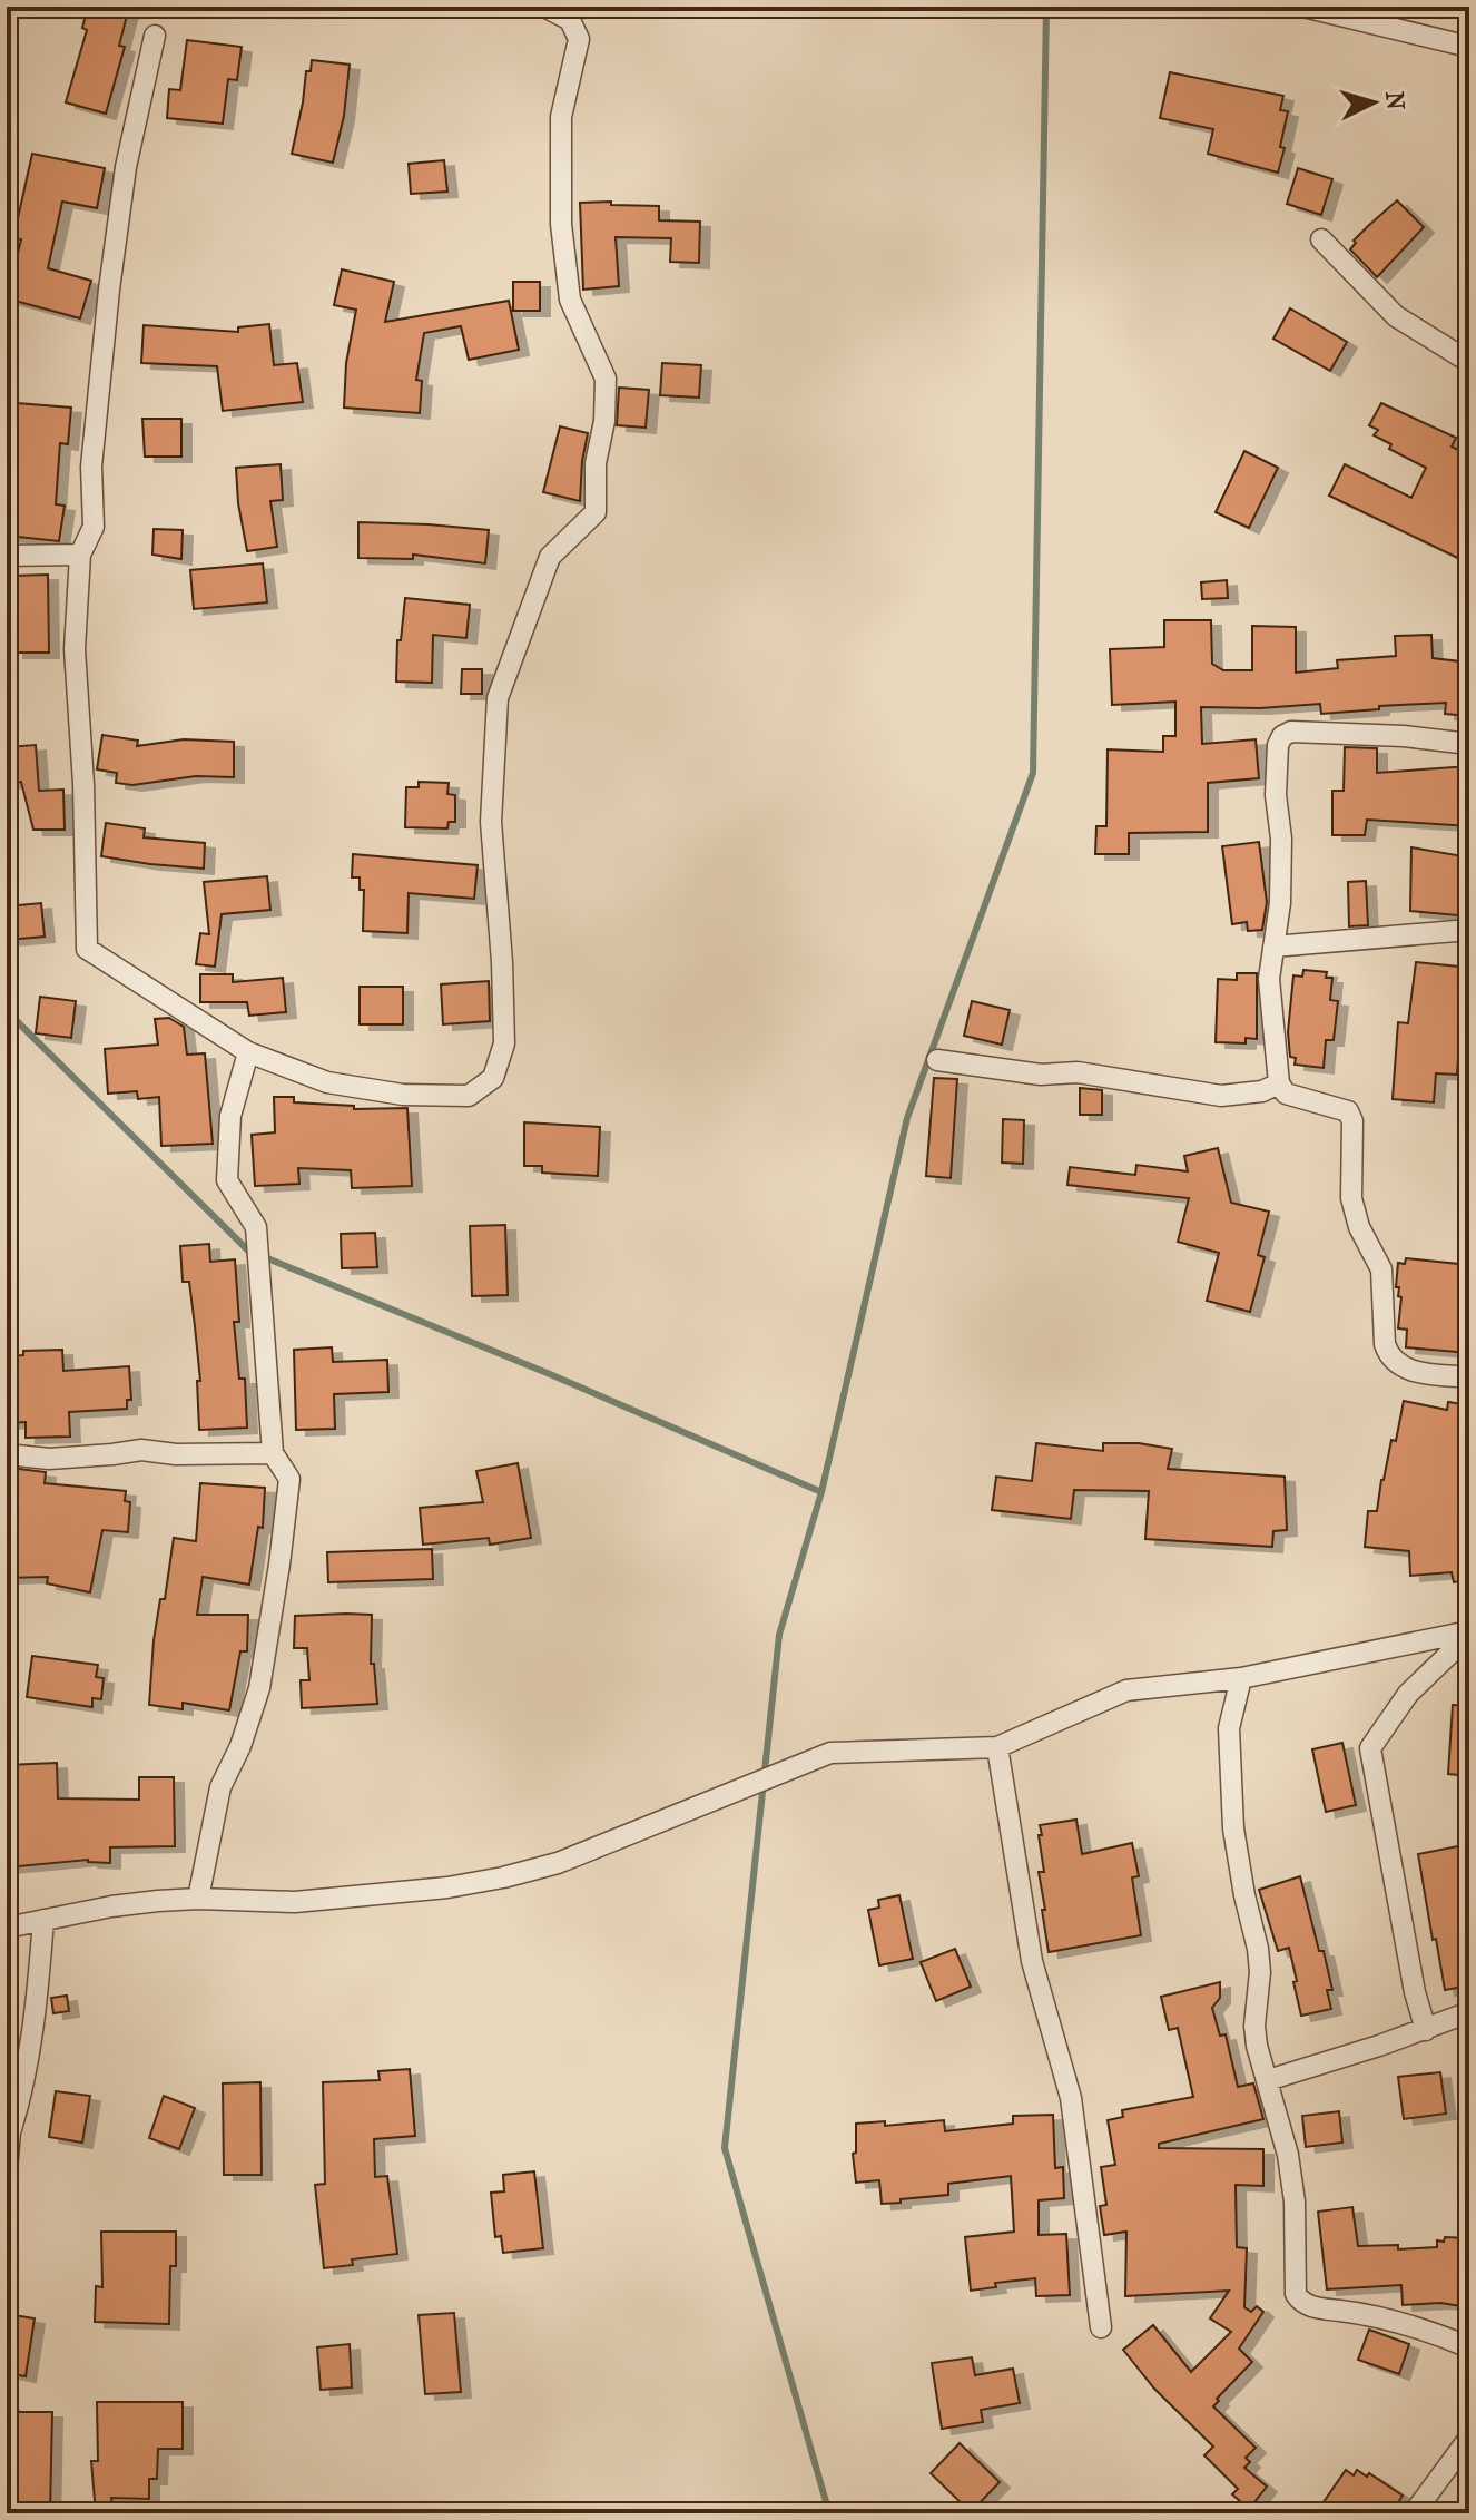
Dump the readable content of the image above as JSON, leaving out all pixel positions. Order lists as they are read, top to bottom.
{
  "north": "right"
}
